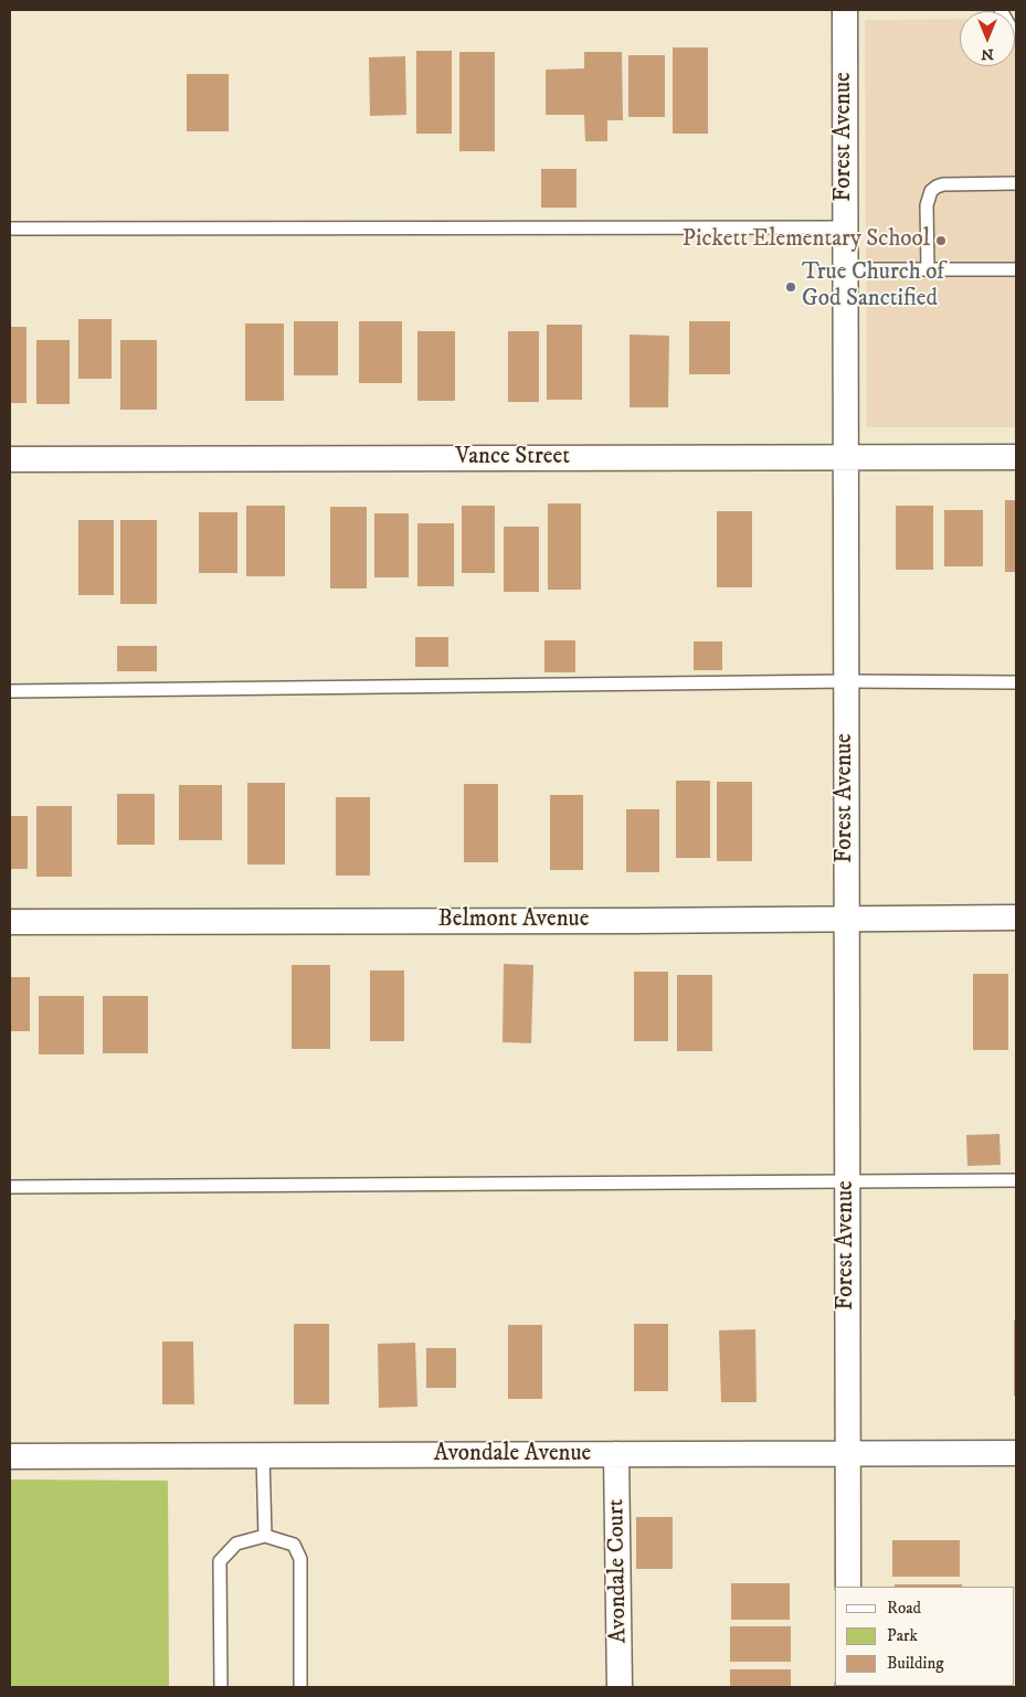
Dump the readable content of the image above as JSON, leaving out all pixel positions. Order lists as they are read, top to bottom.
{
  "streets": {
    "street": [
      "Forest Avenue",
      "Vance Street",
      "Belmont Avenue",
      "Avondale Avenue",
      "Avondale Court"
    ]
  },
  "crossings": [
    ["Forest Avenue", "Vance Street"],
    ["Forest Avenue", "Belmont Avenue"],
    ["Forest Avenue", "Avondale Avenue"],
    ["Avondale Avenue", "Avondale Court"]
  ],
  "places": ["Pickett Elementary School", "True Church of God Sanctified"],
  "legend": ["Road", "Park", "Building"],
  "north": "bottom"
}
